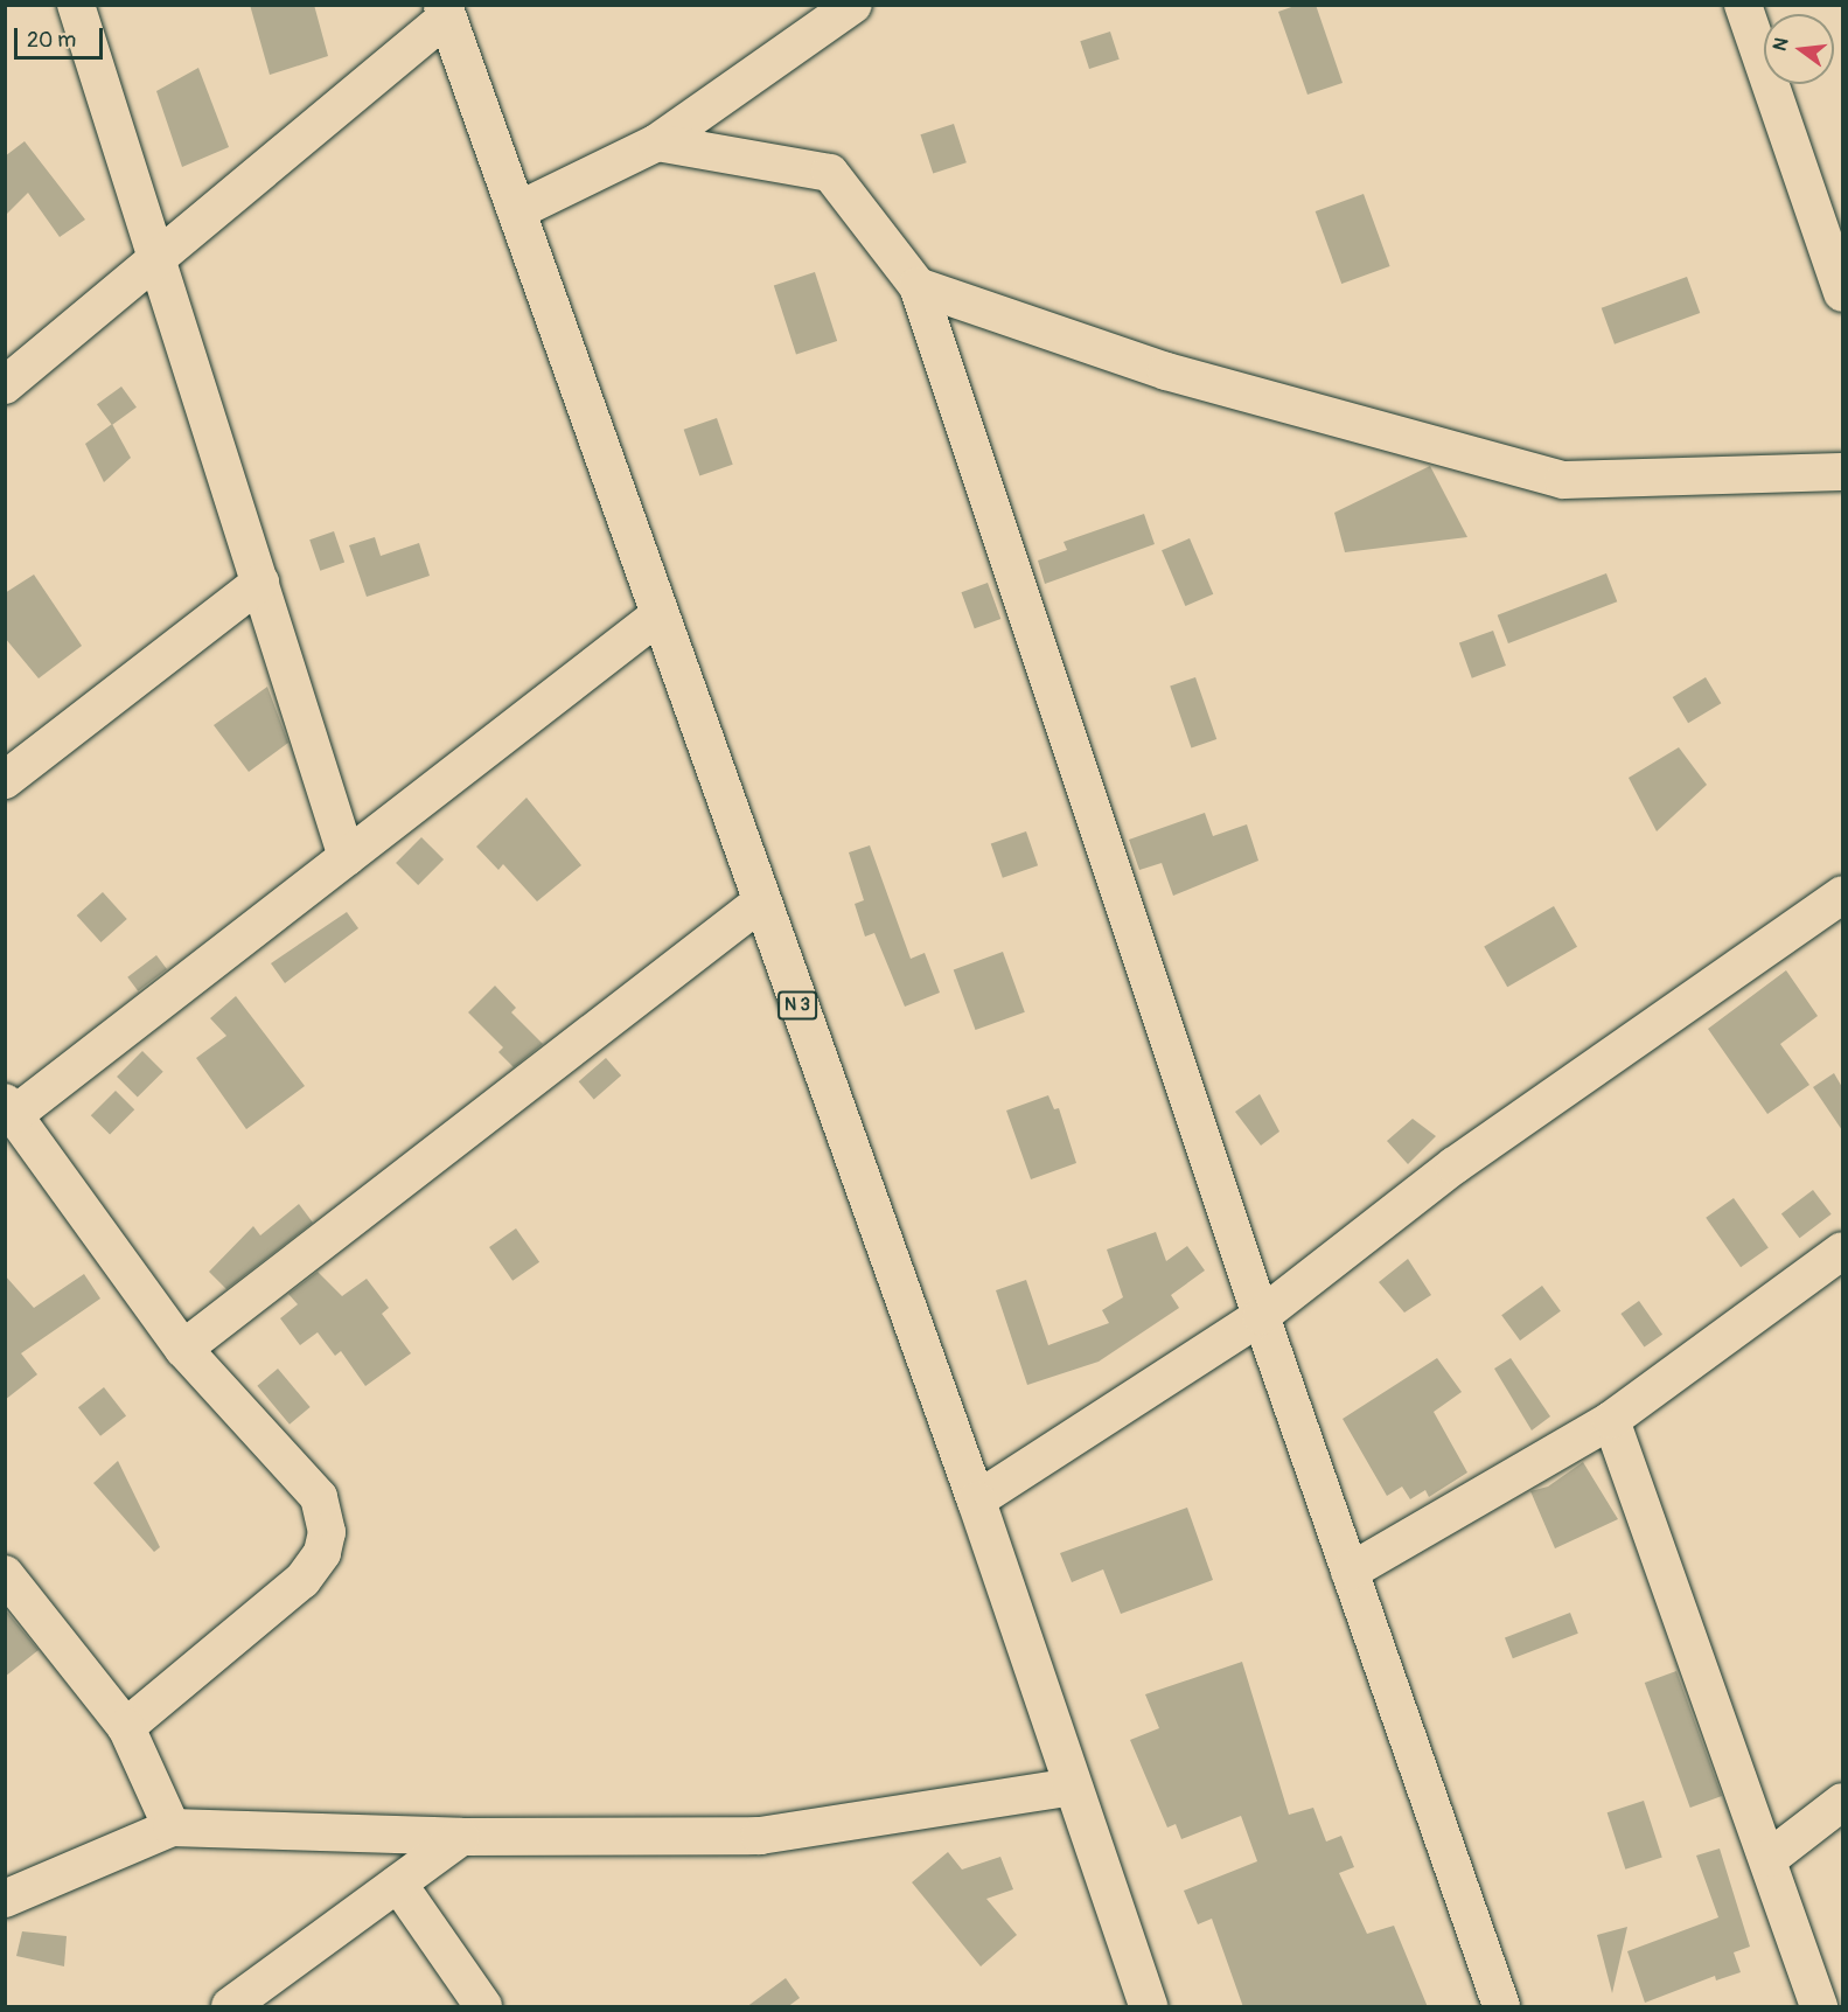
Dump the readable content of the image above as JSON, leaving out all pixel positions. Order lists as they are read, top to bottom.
{
  "streets": {
    "main road": ["N 3"]
  },
  "scale_bar": "20 m",
  "north": "left"
}
